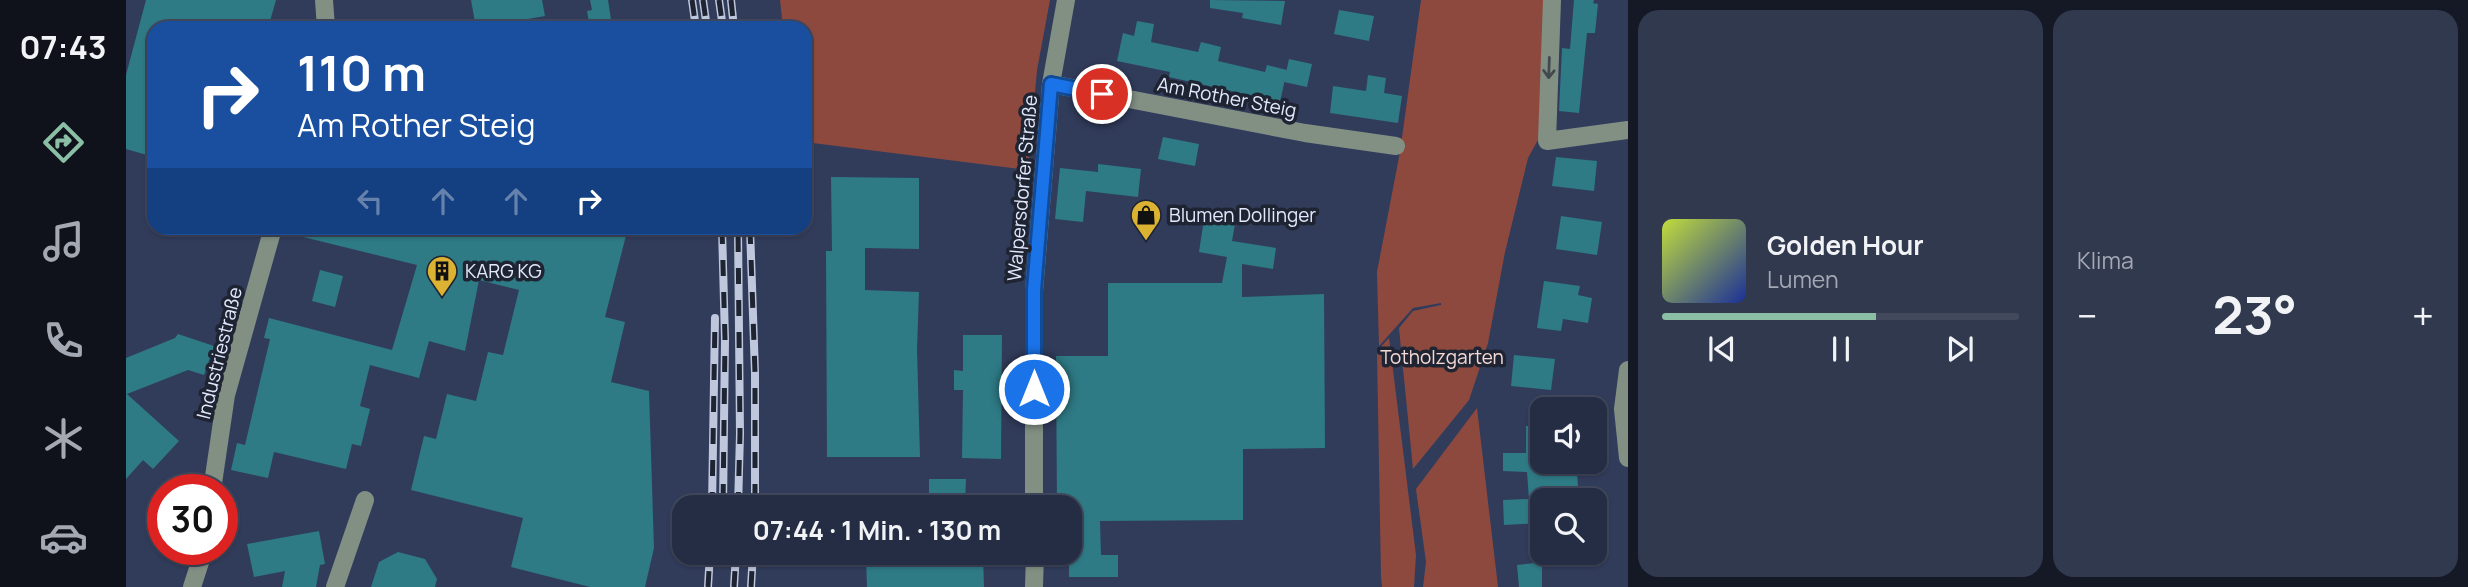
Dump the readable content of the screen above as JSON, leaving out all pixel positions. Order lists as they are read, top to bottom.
{
  "streets": {
    "street": ["Am Rother Steig", "Walpersdorfer Straße", "Industriestraße"]
  },
  "crossings": [
    ["Am Rother Steig", "Walpersdorfer Straße"]
  ],
  "parks": ["Totholzgarten"],
  "places": {
    "shop": ["Blumen Dollinger"],
    "building": ["KARG KG"]
  },
  "page": {
    "tabs": "07:43",
    "tile": "Klima",
    "turn": ["110 m", "Am Rother Steig"],
    "song": ["Golden Hour", "Lumen"],
    "heat": ["−", "23°", "+"],
    "limit": "30",
    "trip": "07:44 · 1 Min. · 130 m"
  }
}
